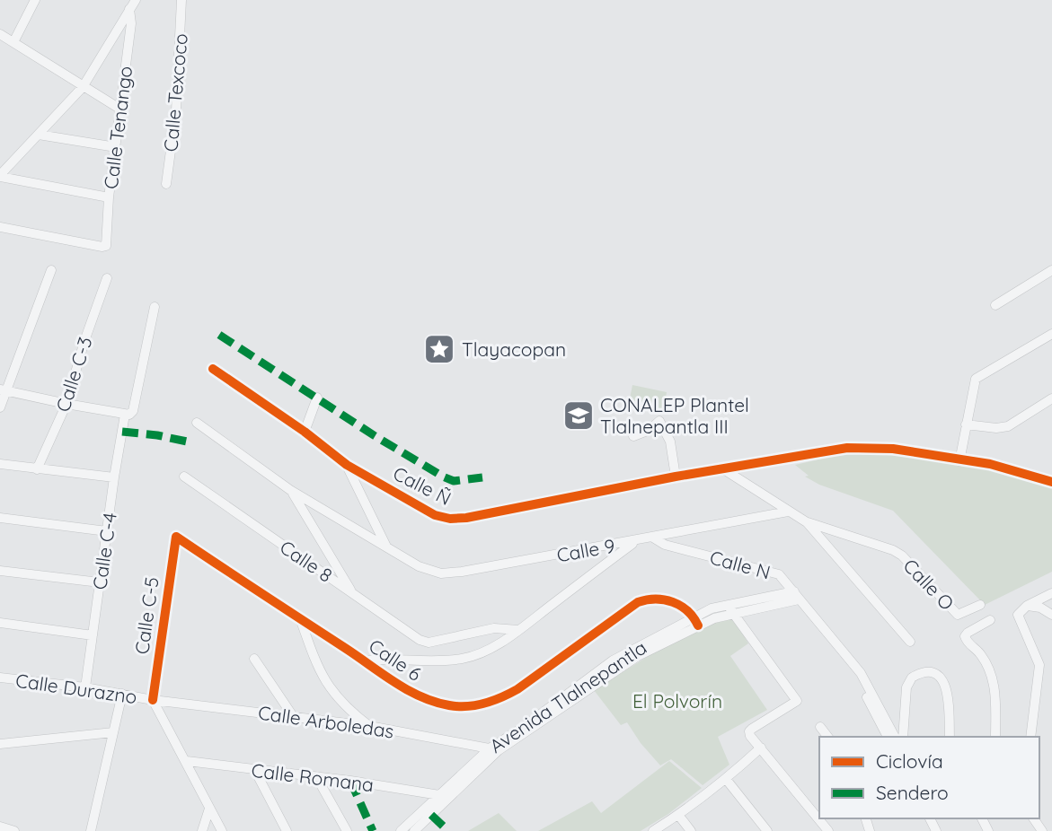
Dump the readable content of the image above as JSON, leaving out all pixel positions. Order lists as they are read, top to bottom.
{
  "streets": {
    "street": [
      "Calle Texcoco",
      "Calle Tenango",
      "Calle C-3",
      "Calle Ñ",
      "Calle 9",
      "Calle C-4",
      "Calle 8",
      "Calle N",
      "Calle O",
      "Calle C-5",
      "Calle 6",
      "Calle Durazno",
      "Avenida Tlalnepantla",
      "Calle Arboledas",
      "Calle Romana"
    ]
  },
  "crossings": [
    ["Calle 9", "Calle N"],
    ["Calle C-4", "Calle Durazno"],
    ["Calle N", "Avenida Tlalnepantla"],
    ["Calle C-5", "Calle 6"],
    ["Calle C-5", "Calle Durazno"],
    ["Calle C-5", "Calle Arboledas"],
    ["Calle 6", "Avenida Tlalnepantla"],
    ["Calle Durazno", "Calle Arboledas"],
    ["Avenida Tlalnepantla", "Calle Arboledas"],
    ["Avenida Tlalnepantla", "Calle Romana"]
  ],
  "parks": ["El Polvorín"],
  "places": {
    "place": ["Tlayacopan"],
    "school or university": ["CONALEP Plantel Tlalnepantla III"]
  },
  "legend": ["Ciclovía", "Sendero"]
}
